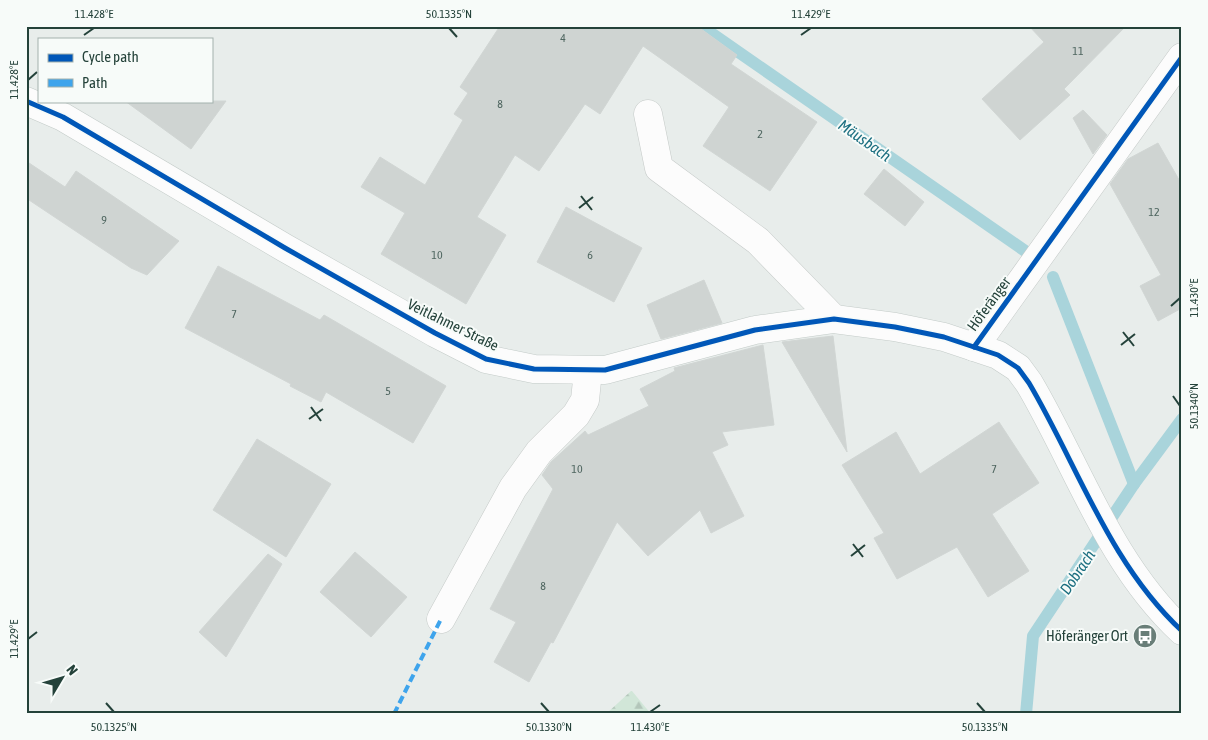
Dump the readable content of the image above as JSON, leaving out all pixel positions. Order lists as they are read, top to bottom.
{
  "streets": {
    "street": ["Höferänger", "Veitlahmer Straße"]
  },
  "crossings": [
    ["Höferänger", "Veitlahmer Straße"]
  ],
  "water": ["Mäusbach", "Dobrach"],
  "places": {
    "bus stop": ["Höferänger Ort"]
  },
  "house_numbers": [
    "4",
    "11",
    "8",
    "2",
    "12",
    "9",
    "10",
    "6",
    "7",
    "5",
    "10",
    "7",
    "8"
  ],
  "legend": ["Cycle path", "Path"],
  "north": "top right",
  "coordinates": [
    "11.428°E",
    "50.1335°N",
    "11.429°E",
    "11.430°E",
    "50.1340°N",
    "50.1325°N",
    "50.1330°N"
  ]
}
